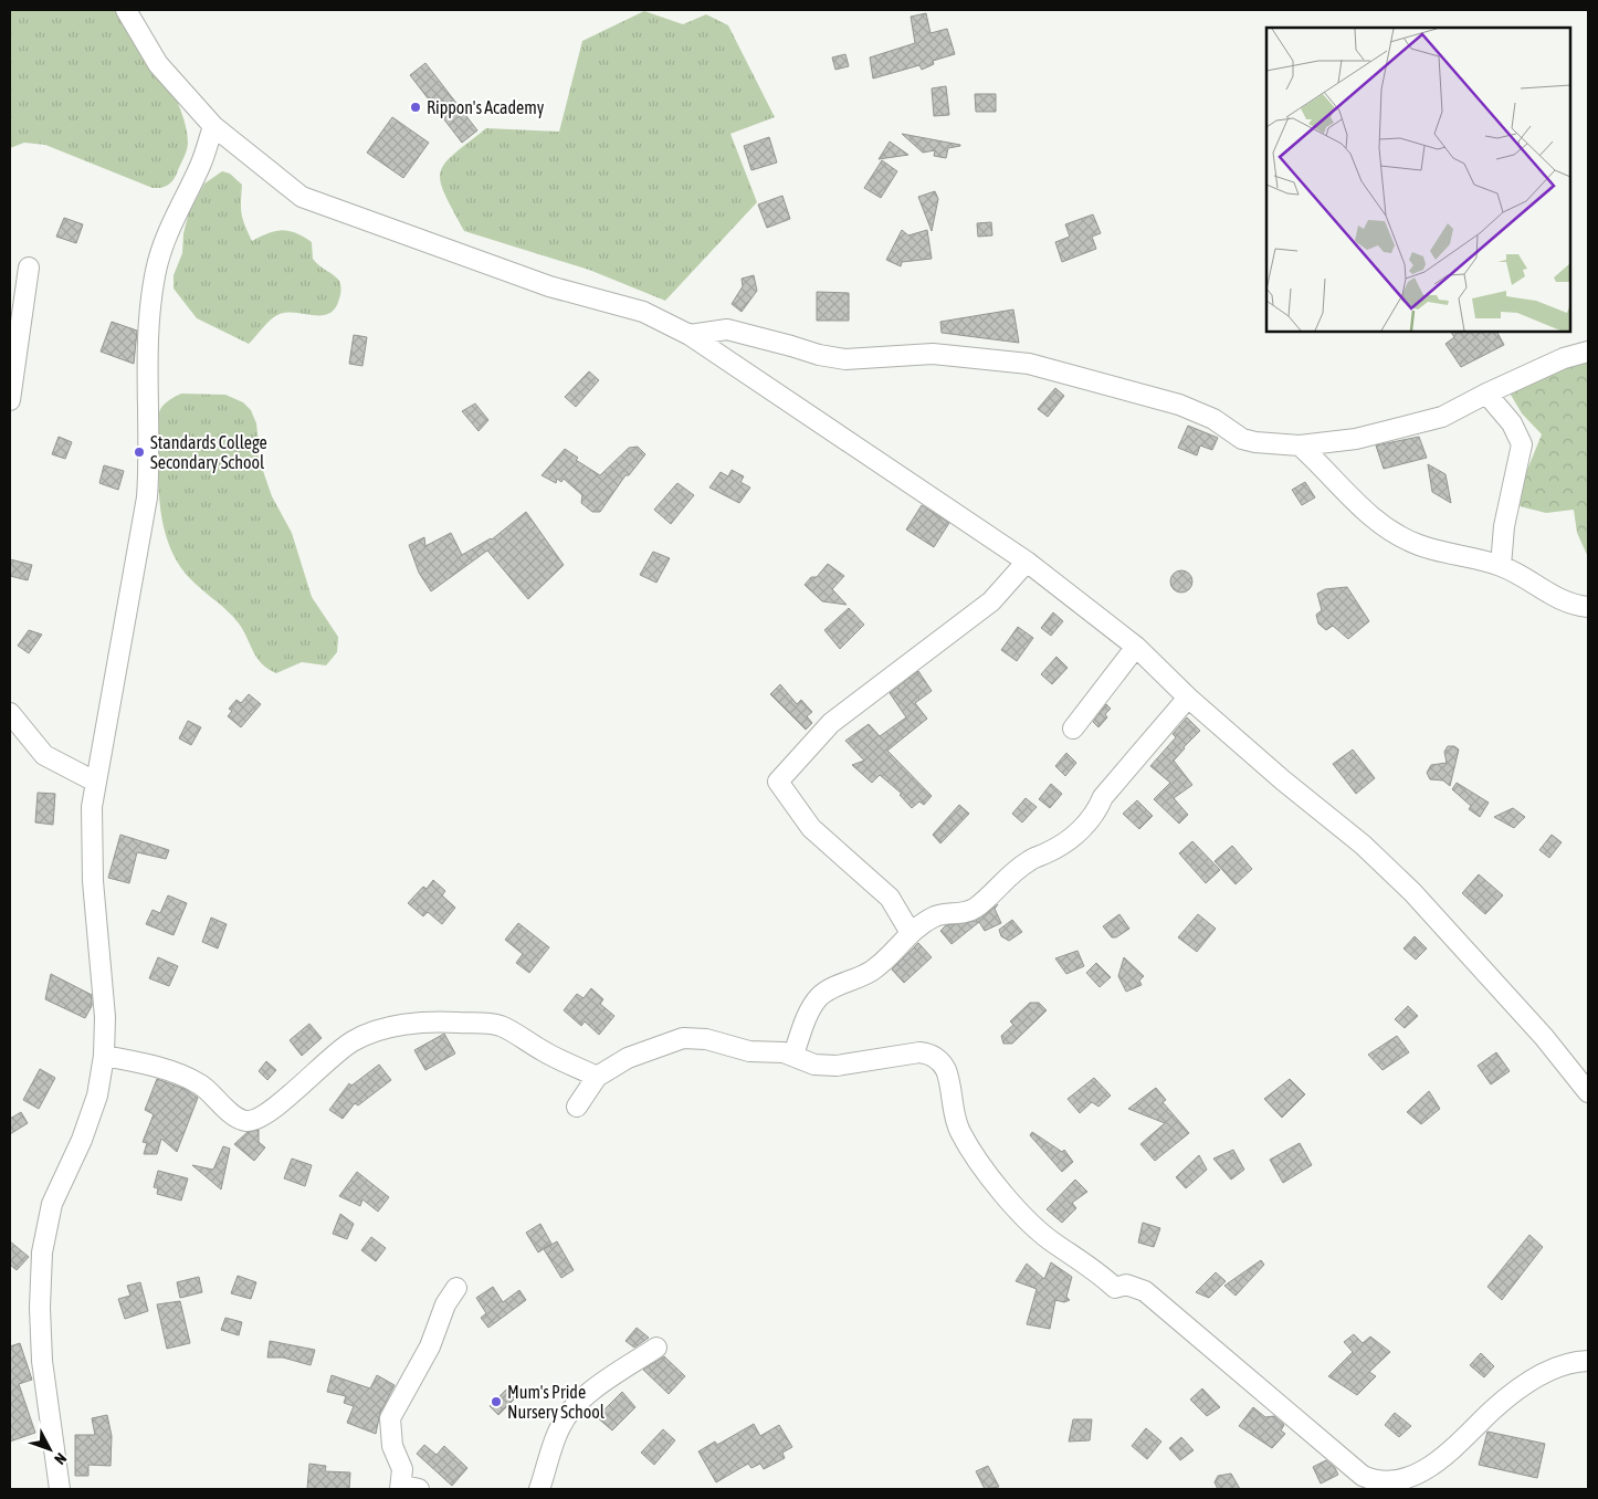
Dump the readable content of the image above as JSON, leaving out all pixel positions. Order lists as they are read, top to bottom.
{
  "places": ["Rippon's Academy", "Standards College Secondary School", "Mum's Pride Nursery School"],
  "north": "bottom right"
}
